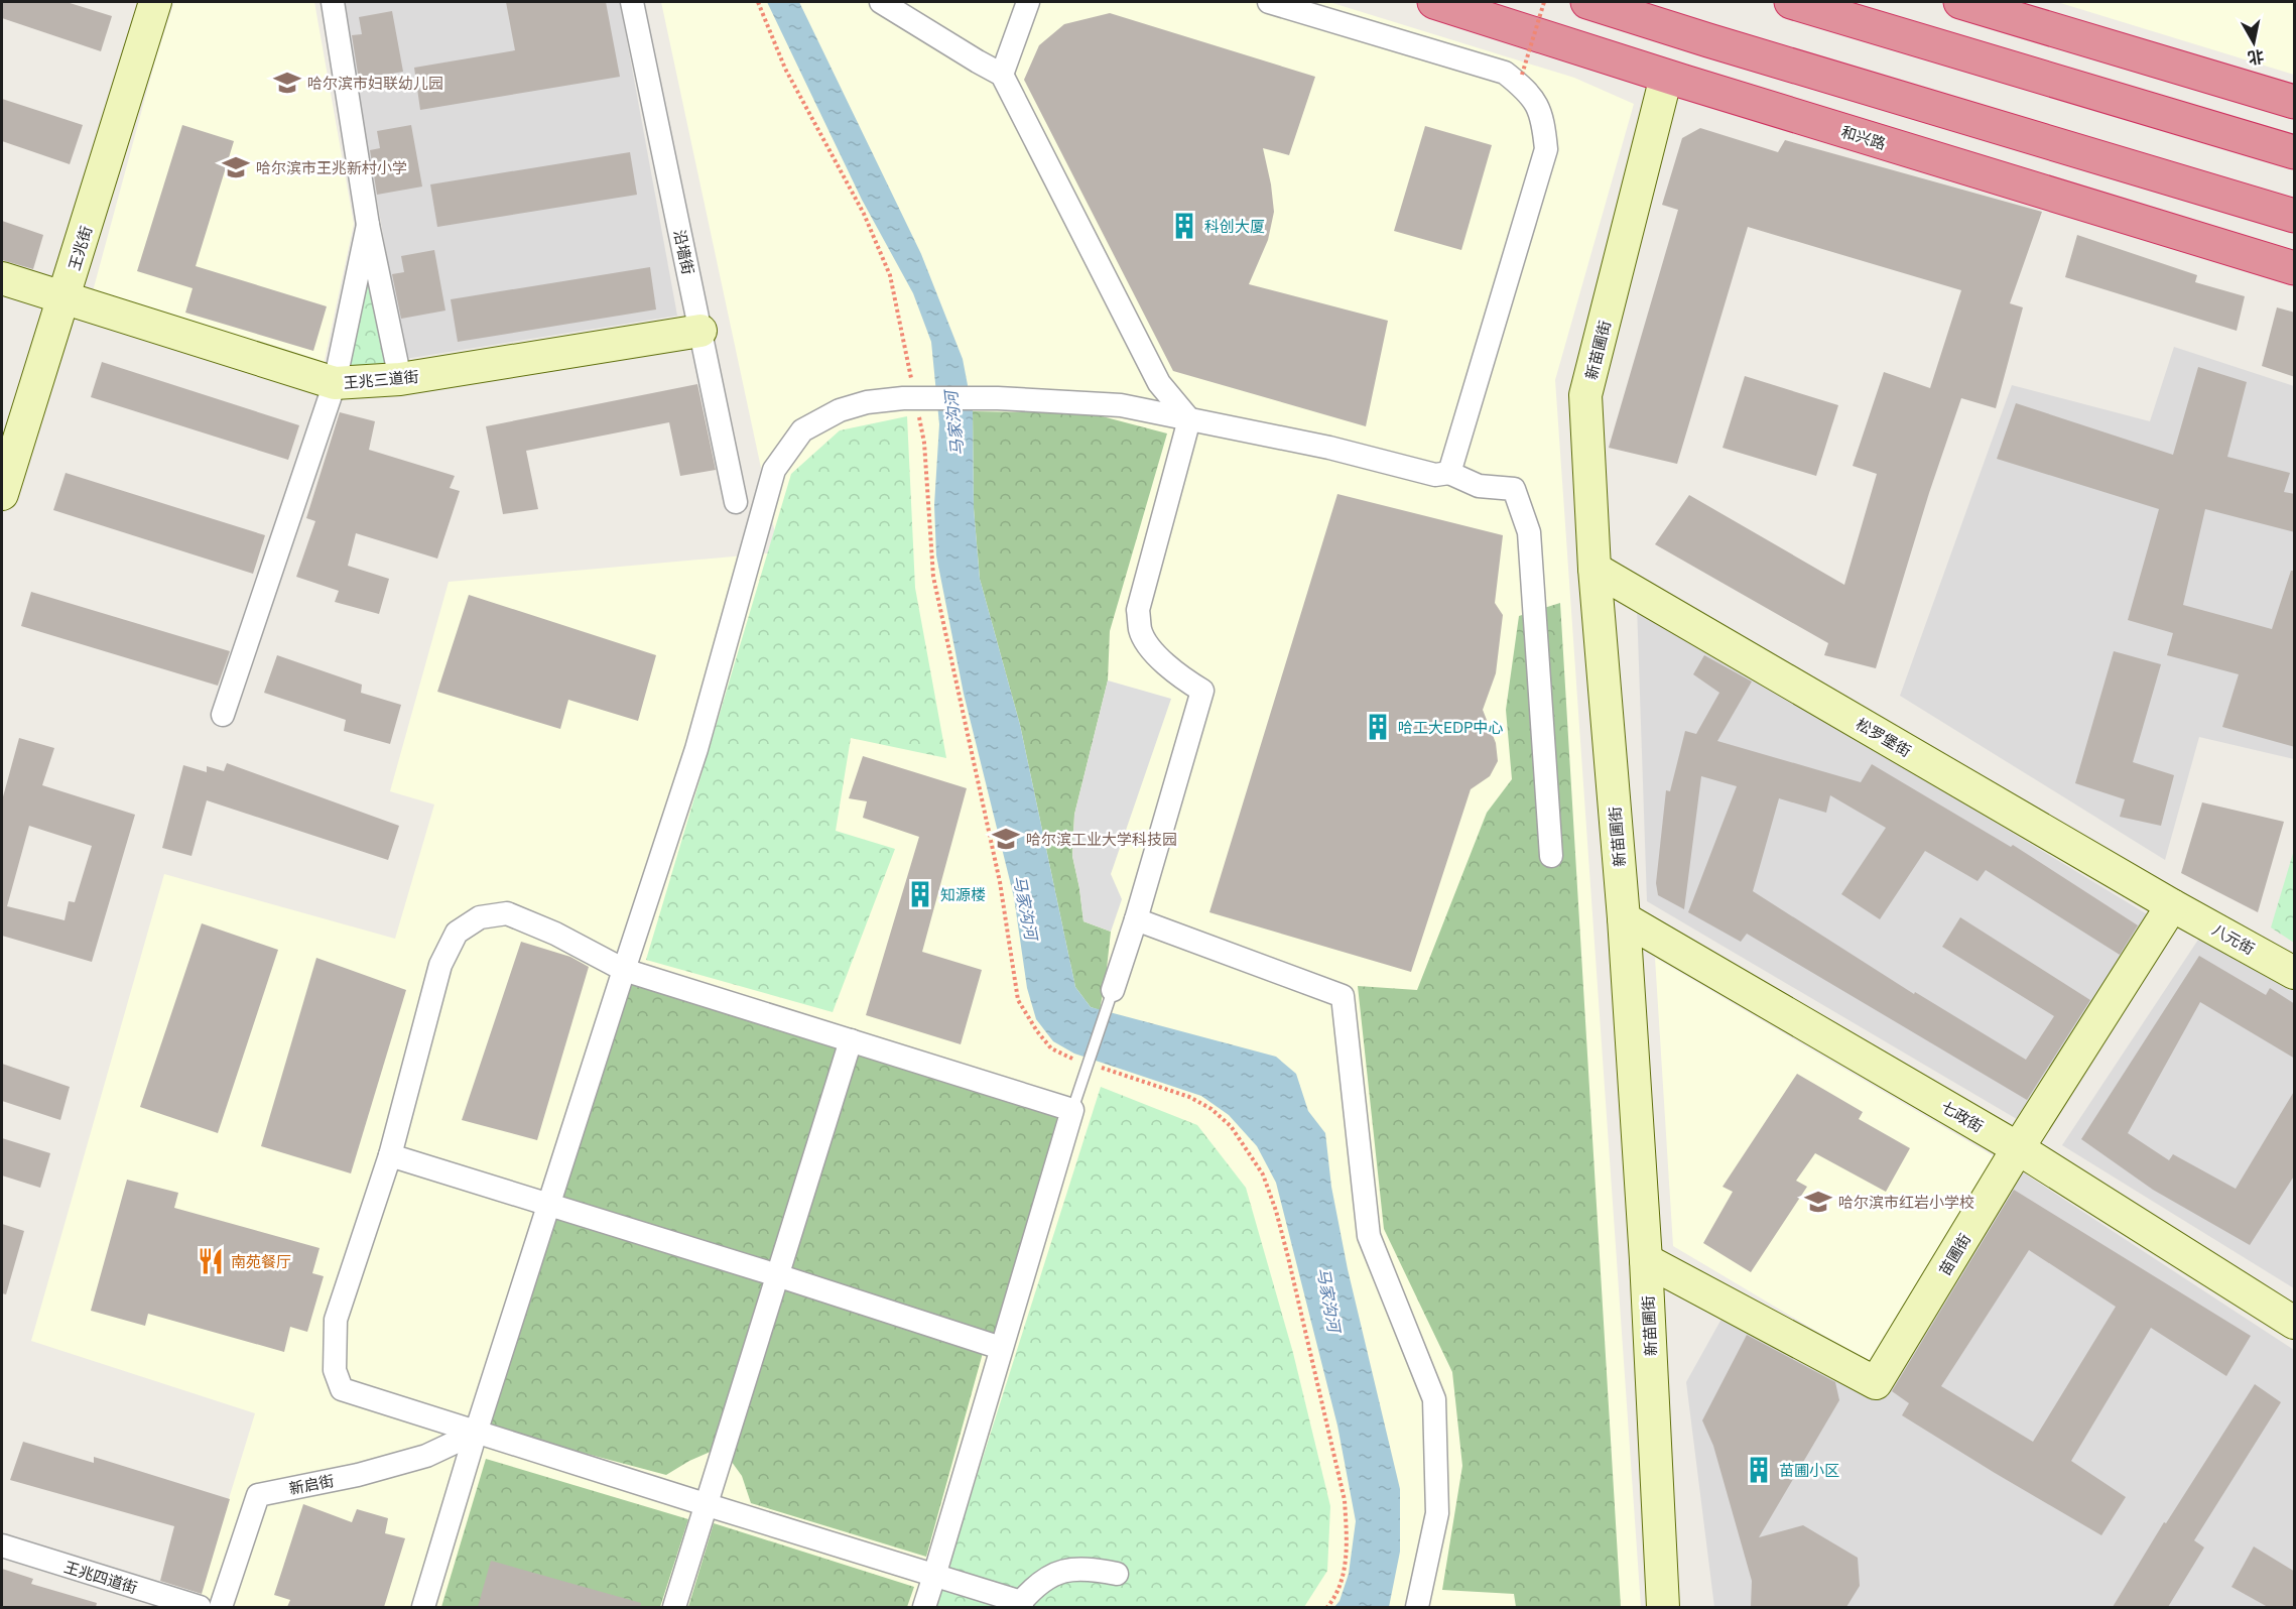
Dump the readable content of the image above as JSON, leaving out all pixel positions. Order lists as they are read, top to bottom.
{
  "streets": {
    "highway": ["和兴路"],
    "street": [
      "王兆街",
      "沿墙街",
      "新苗圃街",
      "王兆三道街",
      "松罗堡街",
      "八元街",
      "七政街",
      "苗圃街",
      "新启街",
      "王兆四道街"
    ]
  },
  "crossings": [
    ["和兴路", "新苗圃街"],
    ["王兆街", "王兆三道街"],
    ["沿墙街", "王兆三道街"],
    ["新苗圃街", "松罗堡街"],
    ["新苗圃街", "七政街"],
    ["新苗圃街", "苗圃街"],
    ["松罗堡街", "八元街"],
    ["松罗堡街", "苗圃街"],
    ["八元街", "苗圃街"],
    ["七政街", "苗圃街"]
  ],
  "water": ["马家沟河"],
  "places": {
    "school or university": [
      "哈尔滨市妇联幼儿园",
      "哈尔滨市王兆新村小学",
      "哈尔滨工业大学科技园",
      "哈尔滨市红岩小学校"
    ],
    "building": [
      "科创大厦",
      "哈工大EDP中心",
      "知源楼",
      "苗圃小区"
    ],
    "restaurant": ["南苑餐厅"]
  },
  "north": "bottom"
}
